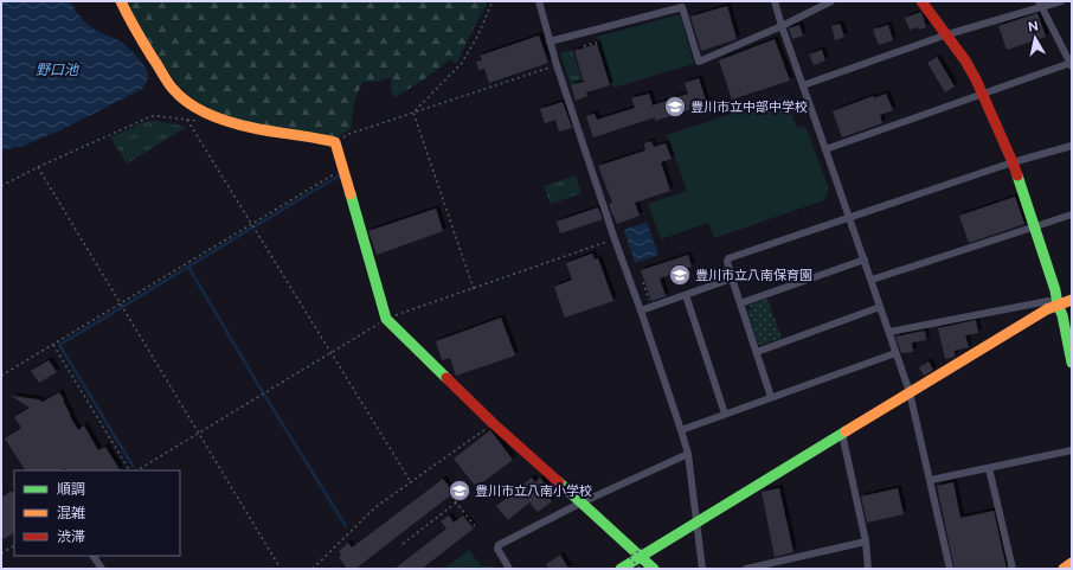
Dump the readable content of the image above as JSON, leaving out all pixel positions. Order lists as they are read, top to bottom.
{
  "water": ["野口池"],
  "places": {
    "school or university": ["豊川市立中部中学校", "豊川市立八南保育園", "豊川市立八南小学校"]
  },
  "legend": ["順調", "混雑", "渋滞"],
  "north": "top"
}
